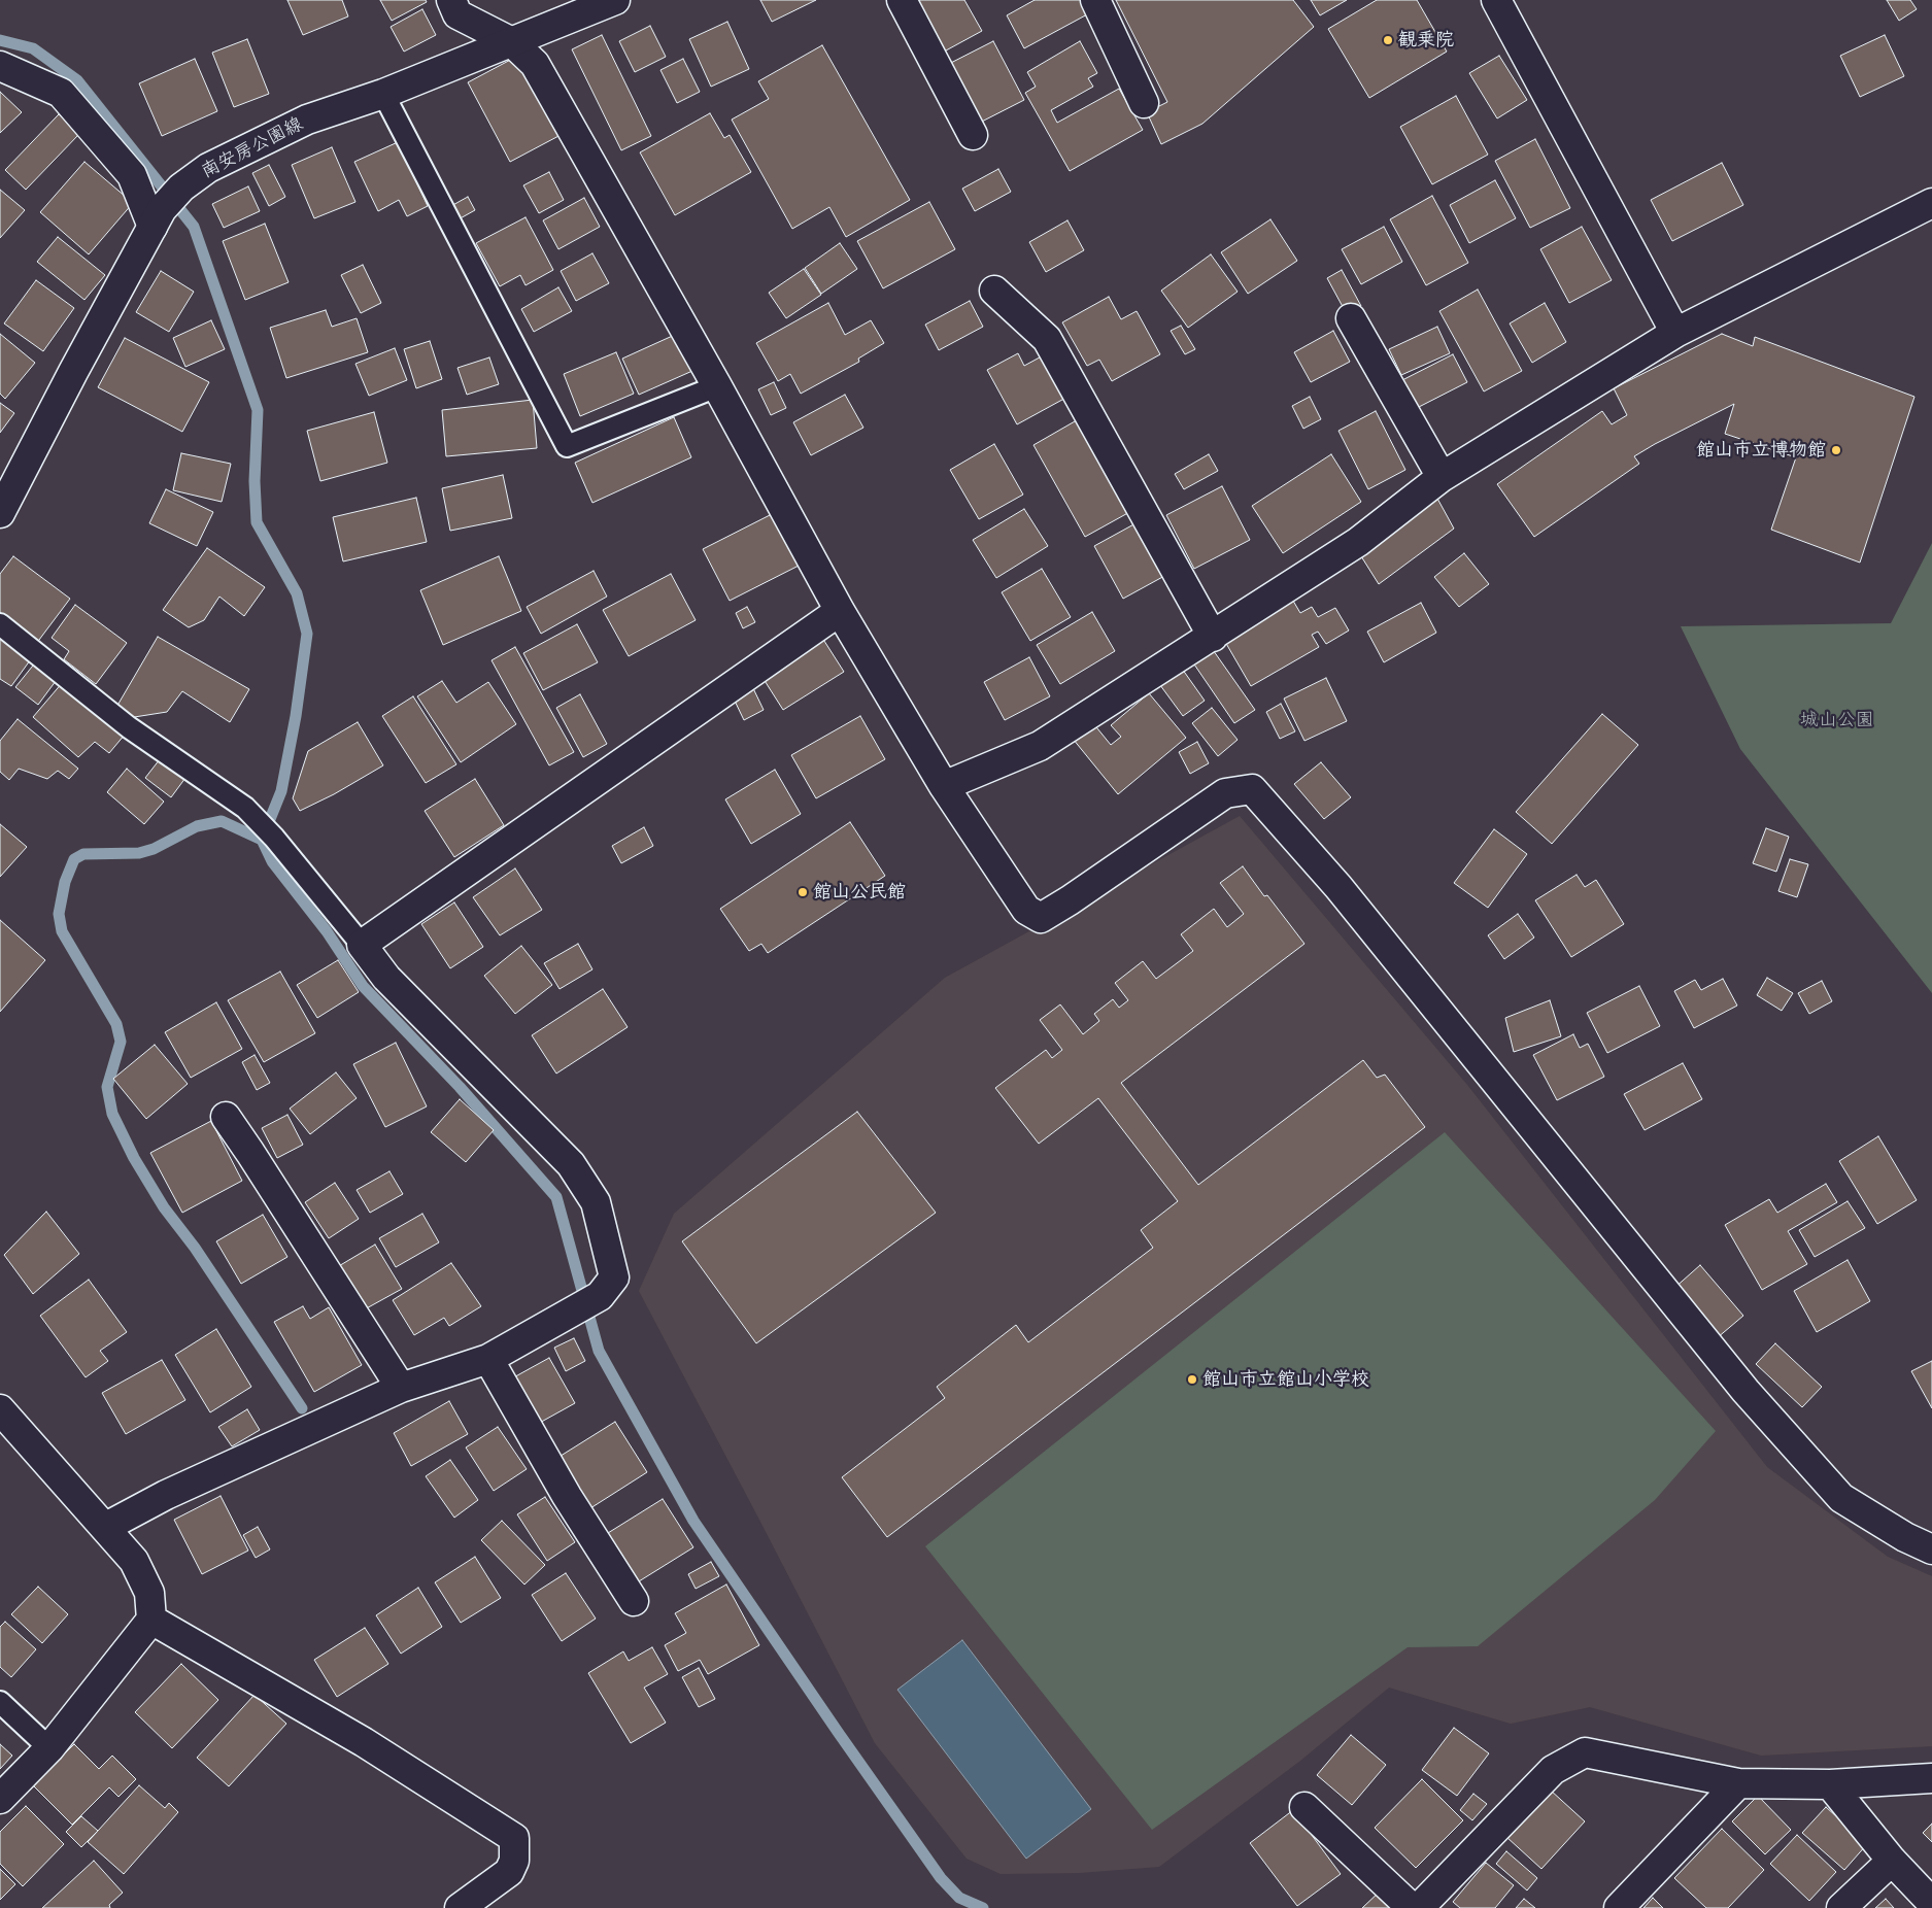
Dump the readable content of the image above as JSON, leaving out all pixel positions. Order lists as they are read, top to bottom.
{
  "streets": {
    "street": ["南安房公園線"]
  },
  "parks": ["城山公園"],
  "places": [
    "観乗院",
    "館山市立博物館",
    "館山公民館",
    "館山市立館山小学校"
  ]
}
